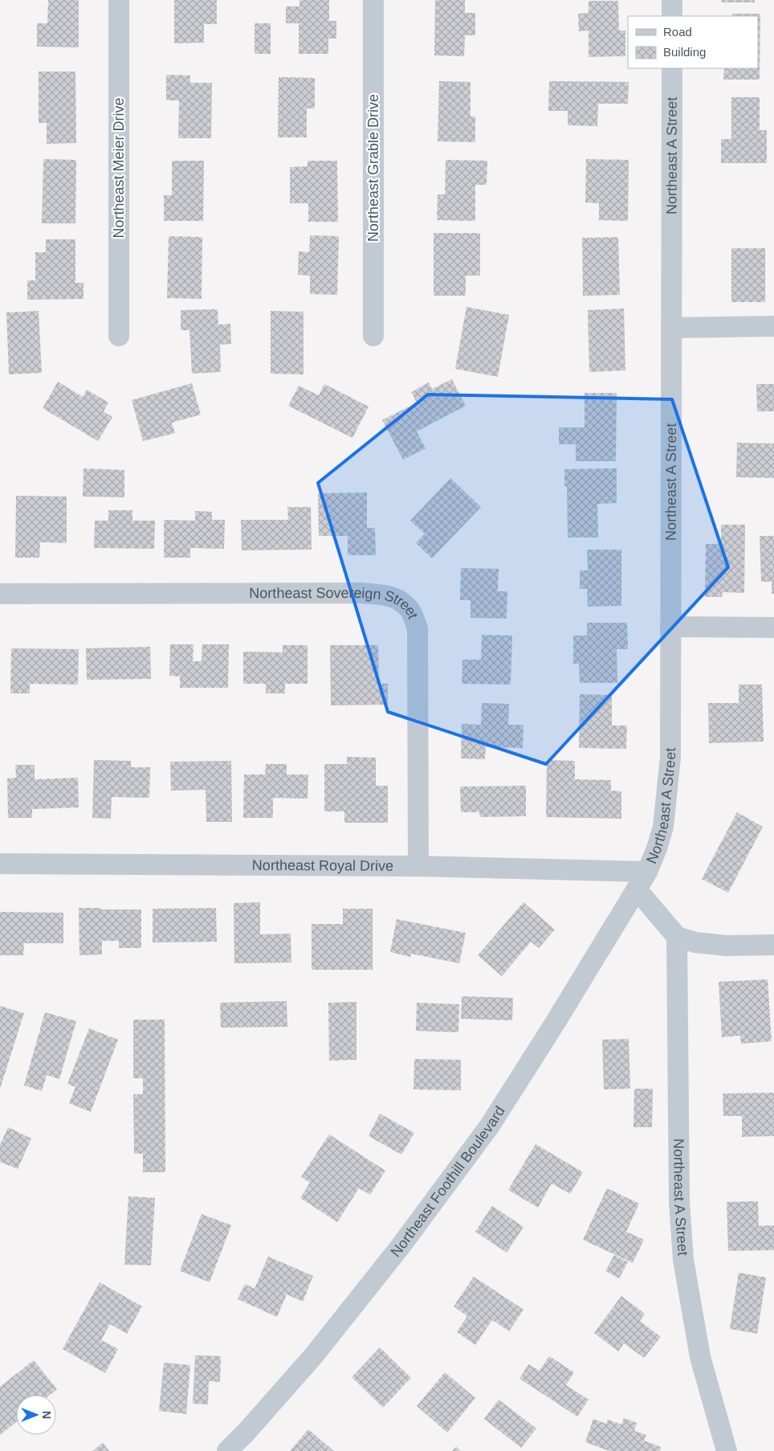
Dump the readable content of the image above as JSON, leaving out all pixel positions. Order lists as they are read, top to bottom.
{
  "streets": {
    "street": [
      "Northeast A Street",
      "Northeast Meier Drive",
      "Northeast Grable Drive",
      "Northeast Sovereign Street",
      "Northeast Royal Drive",
      "Northeast Foothill Boulevard"
    ]
  },
  "crossings": [
    ["Northeast A Street", "Northeast Royal Drive"],
    ["Northeast A Street", "Northeast Foothill Boulevard"],
    ["Northeast Sovereign Street", "Northeast Royal Drive"]
  ],
  "legend": ["Road", "Building"],
  "north": "right"
}
